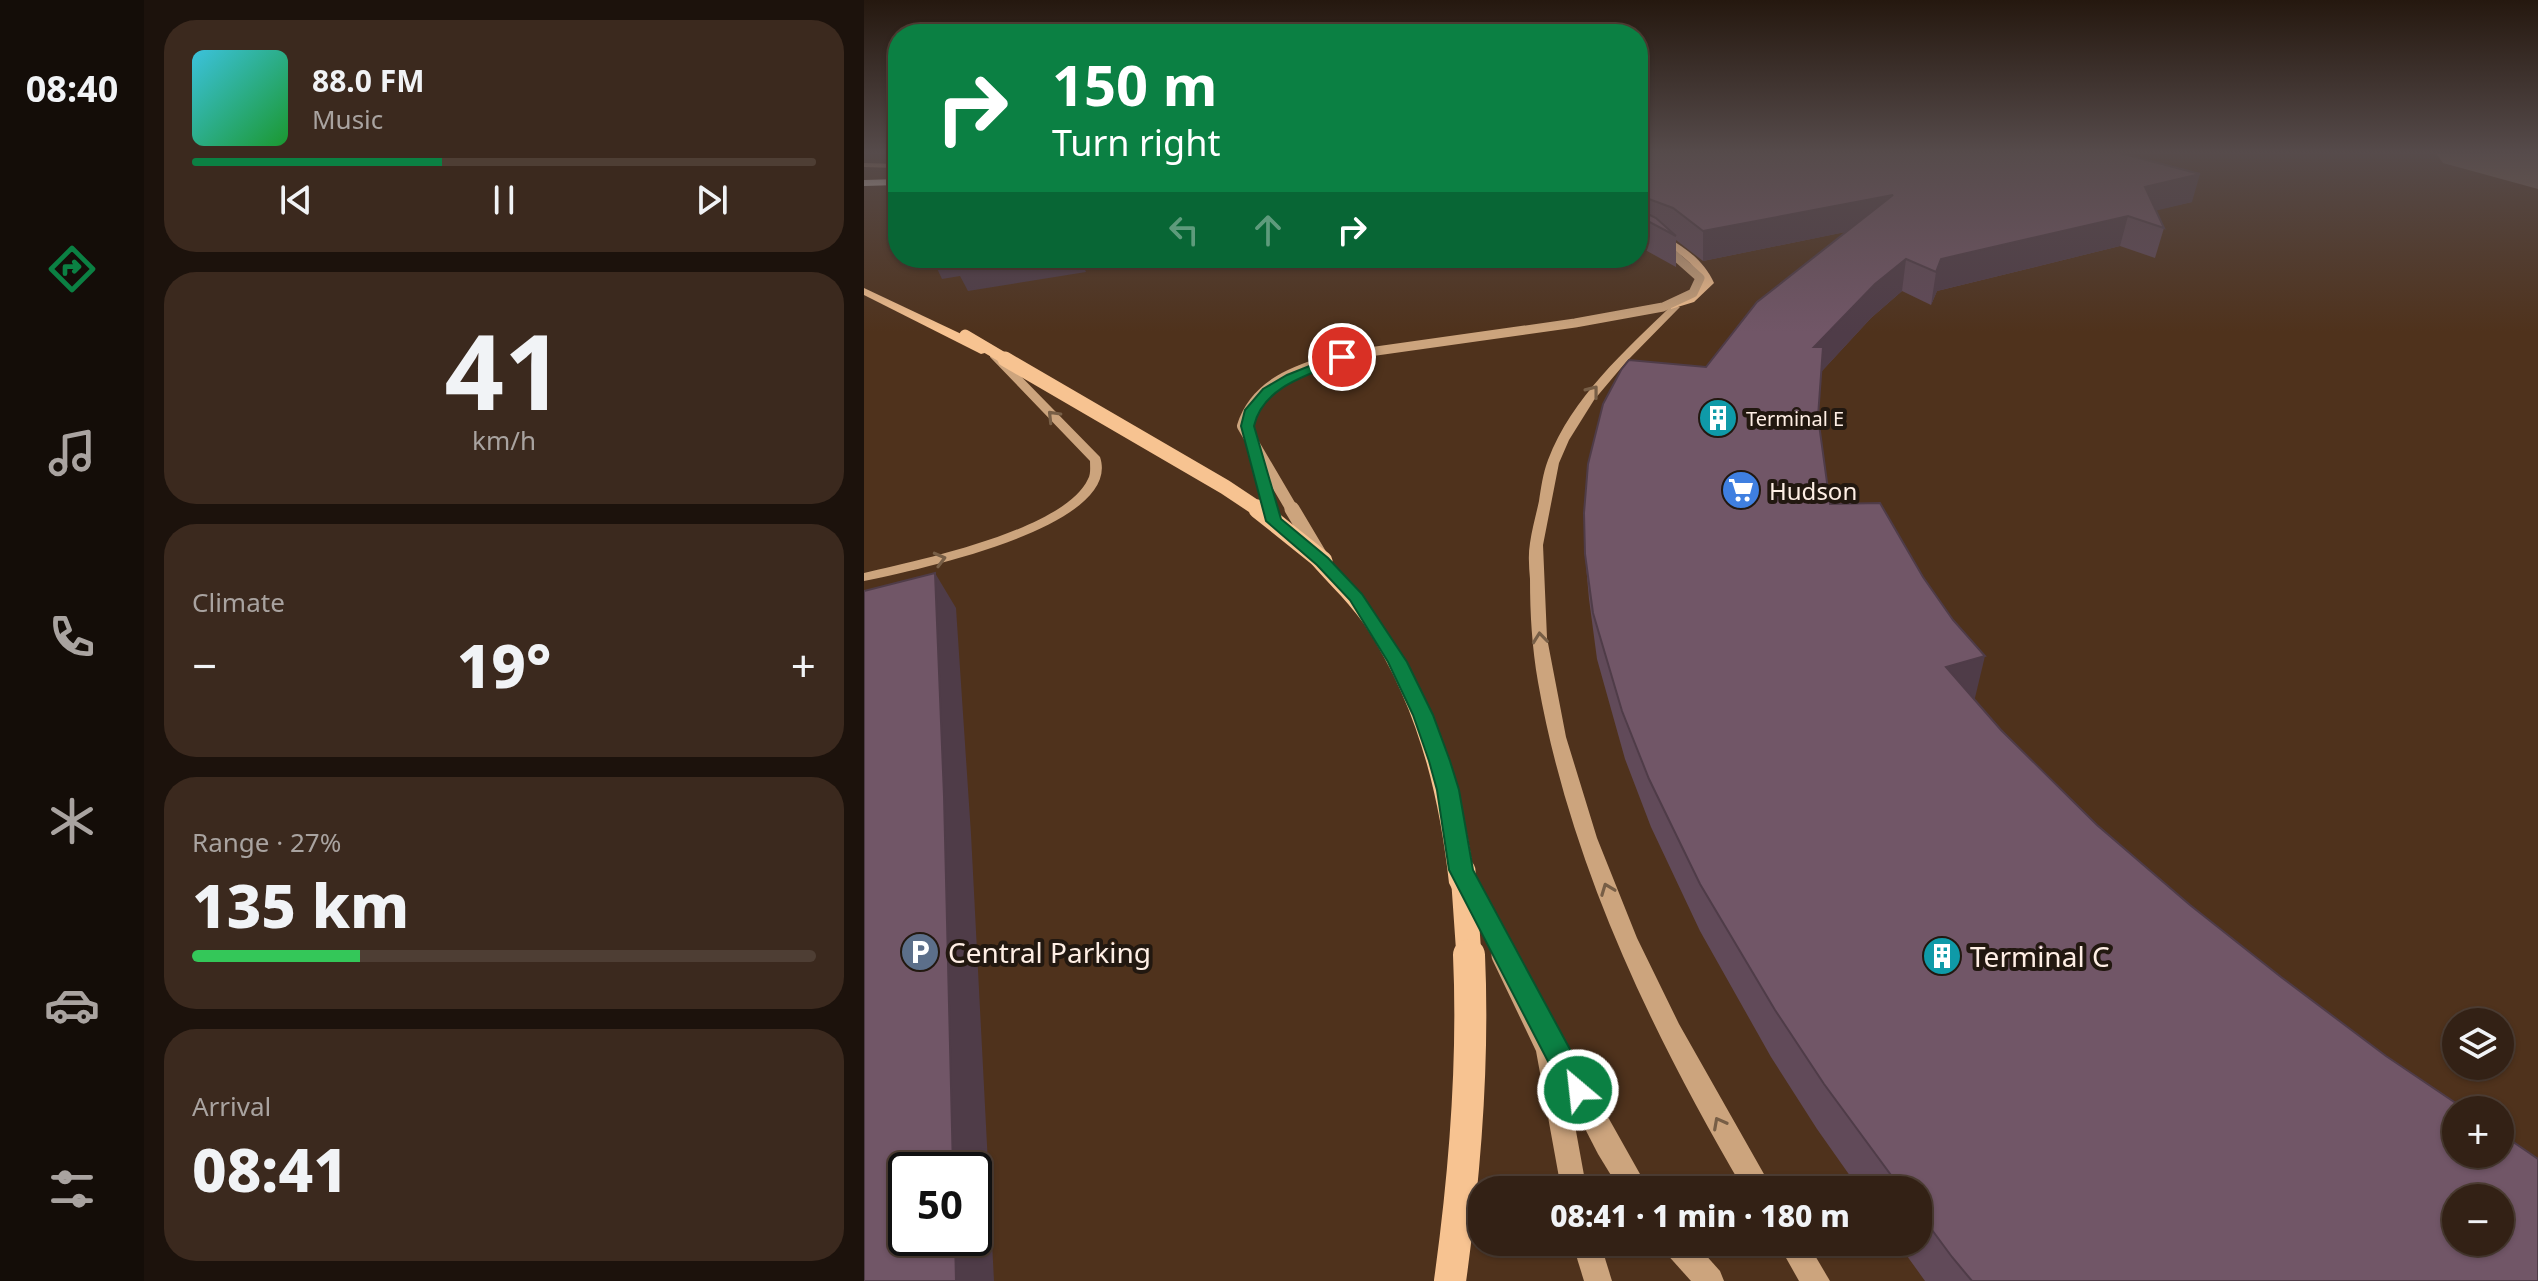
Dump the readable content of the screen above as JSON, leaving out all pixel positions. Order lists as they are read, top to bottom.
{
  "places": {
    "building": ["Terminal E", "Terminal C"],
    "supermarket": ["Hudson"],
    "parking": ["Central Parking"]
  },
  "page": {
    "tabs": "08:40",
    "turn": ["150 m", "Turn right"],
    "song": ["88.0 FM", "Music"],
    "tile": [
      ["41", "km/h"],
      "Climate",
      ["Range · 27%", "135 km"],
      ["Arrival", "08:41"]
    ],
    "heat": ["−", "19°", "+"],
    "map_buttons": ["+", "−"],
    "limit": "50",
    "trip": "08:41 · 1 min · 180 m"
  }
}
